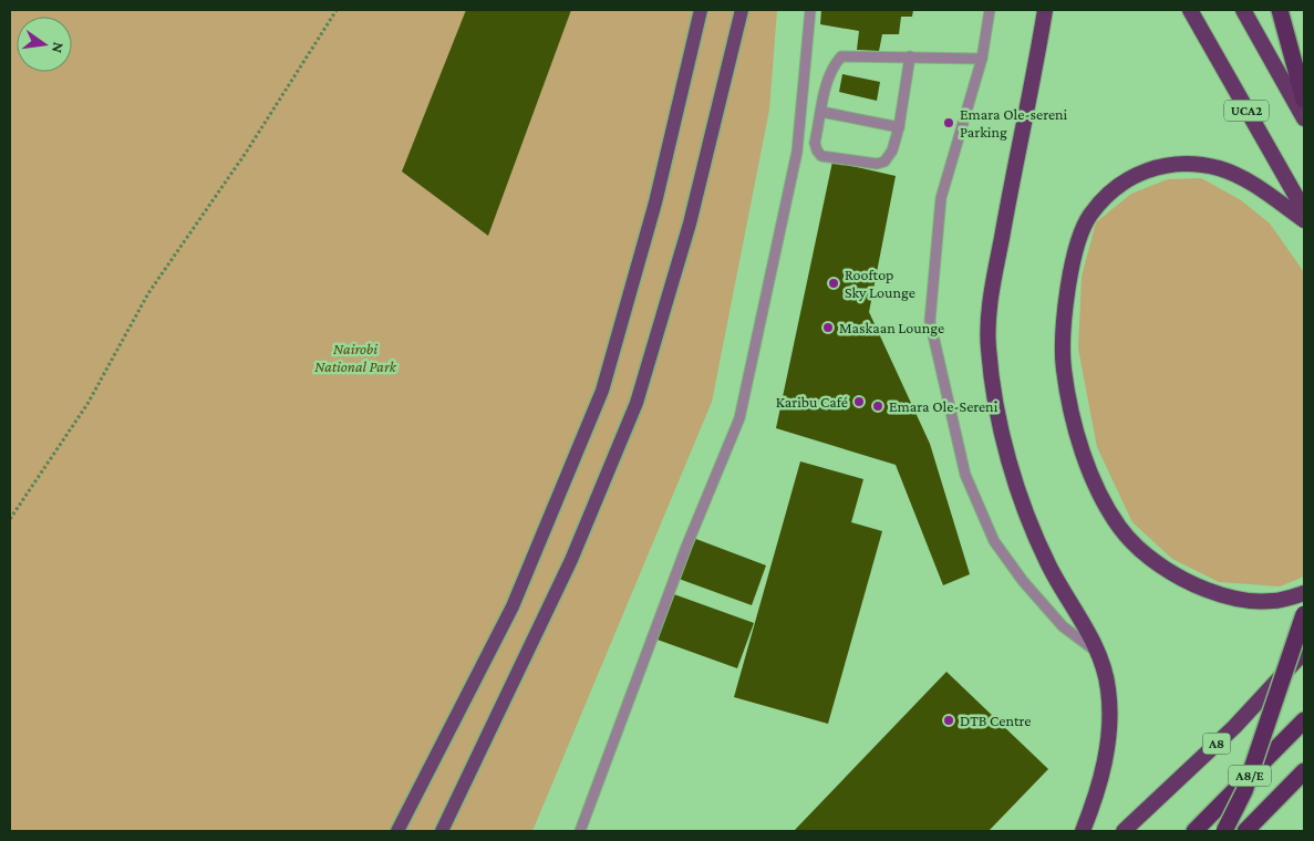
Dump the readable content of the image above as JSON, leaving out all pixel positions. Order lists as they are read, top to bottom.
{
  "streets": {
    "highway": ["UCA2", "A8", "A8/E"]
  },
  "parks": ["Nairobi National Park"],
  "places": [
    "Emara Ole-sereni Parking",
    "Rooftop Sky Lounge",
    "Maskaan Lounge",
    "Karibu Café",
    "Emara Ole-Sereni",
    "DTB Centre"
  ],
  "north": "right"
}
